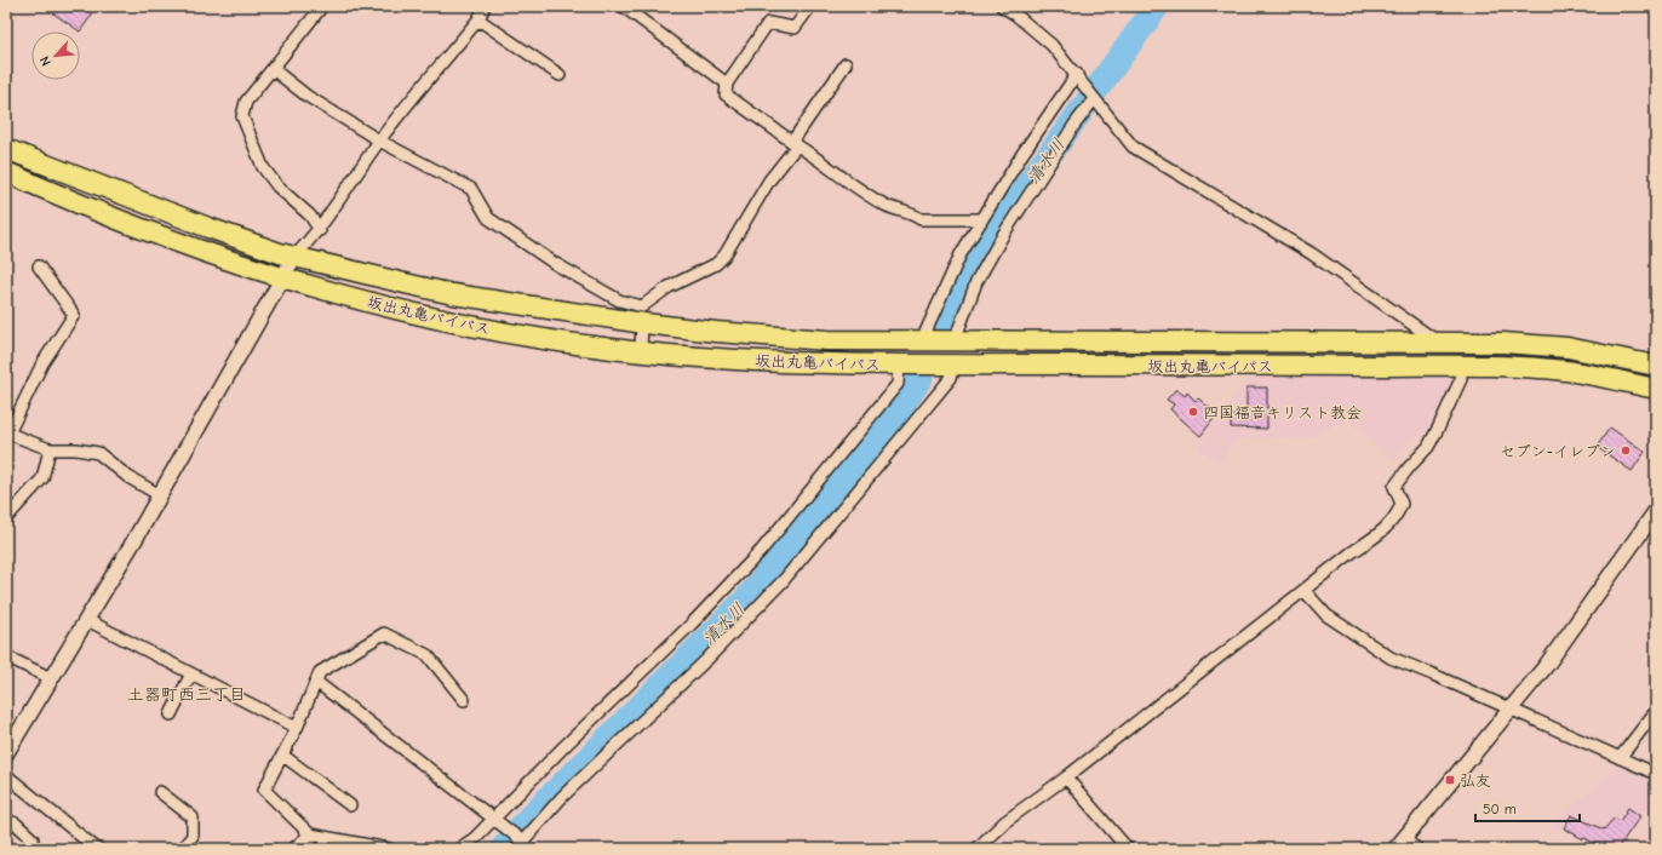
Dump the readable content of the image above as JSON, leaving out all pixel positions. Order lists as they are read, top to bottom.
{
  "streets": {
    "highway": ["坂出丸亀バイパス"]
  },
  "districts": ["土器町西三丁目"],
  "water": ["清水川"],
  "places": {
    "other": ["四国福音キリスト教会", "セブン-イレブン"],
    "transit": ["弘友"]
  },
  "scale_bar": "50 m",
  "north": "bottom left"
}
